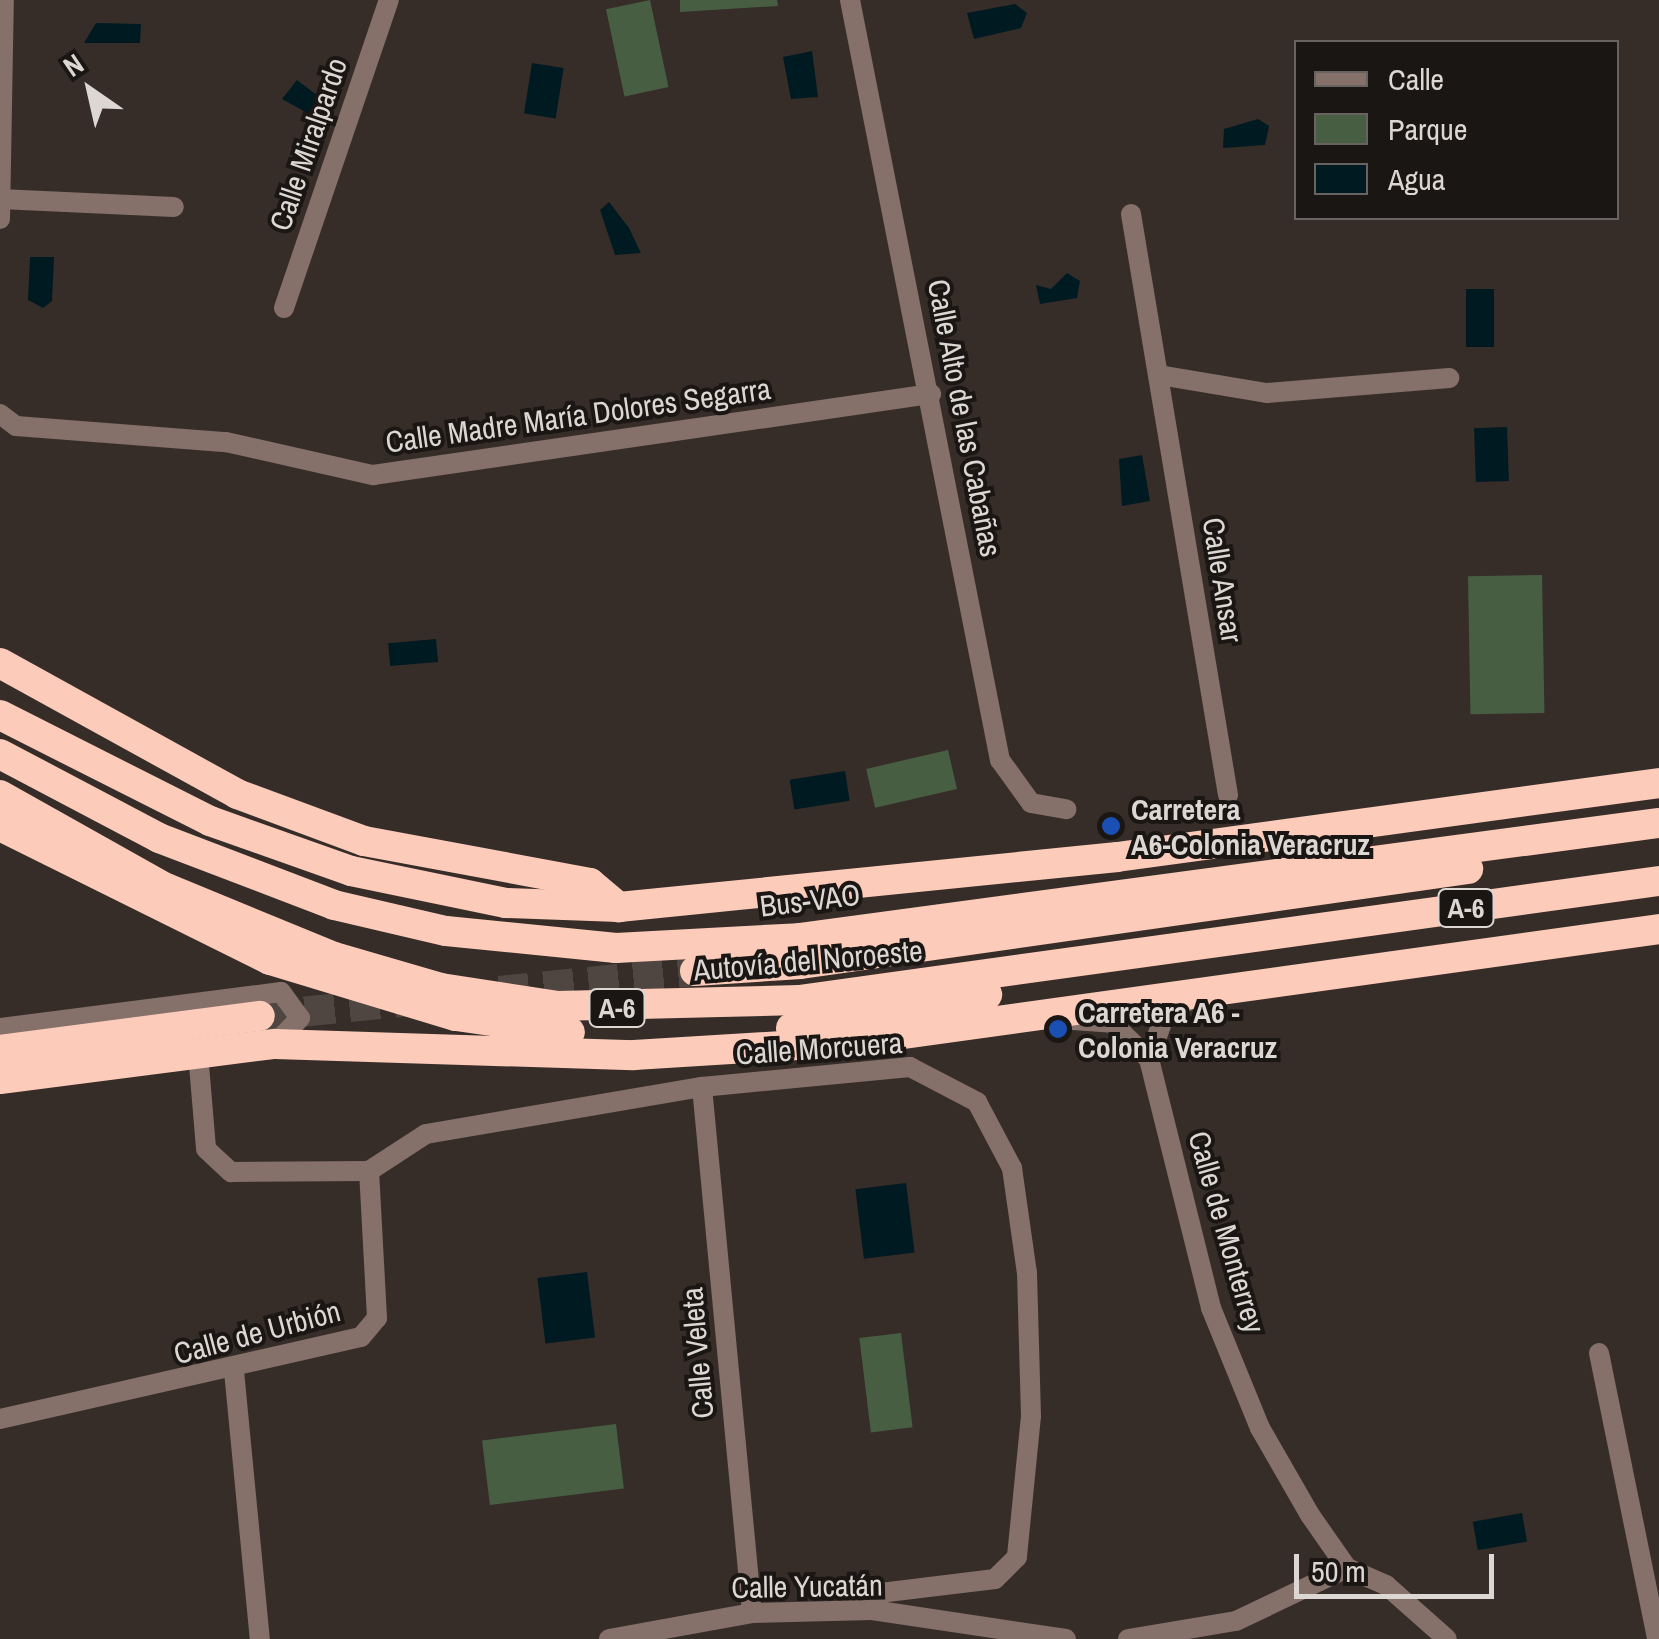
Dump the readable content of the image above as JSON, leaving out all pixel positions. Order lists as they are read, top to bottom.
{
  "streets": {
    "highway": ["Bus-VAO", "A-6", "Autovía del Noroeste"],
    "street": [
      "Calle Miralpardo",
      "Calle Madre María Dolores Segarra",
      "Calle Alto de las Cabañas",
      "Calle Ansar",
      "Calle Morcuera",
      "Calle de Monterrey",
      "Calle de Urbión",
      "Calle Veleta",
      "Calle Yucatán"
    ]
  },
  "crossings": [
    ["Calle Madre María Dolores Segarra", "Calle Alto de las Cabañas"],
    ["Calle Morcuera", "Calle de Urbión"],
    ["Calle Morcuera", "Calle Veleta"],
    ["Calle Morcuera", "Calle Yucatán"],
    ["Calle Veleta", "Calle Yucatán"]
  ],
  "places": ["Carretera A6-Colonia Veracruz", "Carretera A6 - Colonia Veracruz"],
  "legend": ["Calle", "Parque", "Agua"],
  "scale_bar": "50 m",
  "north": "top left"
}
